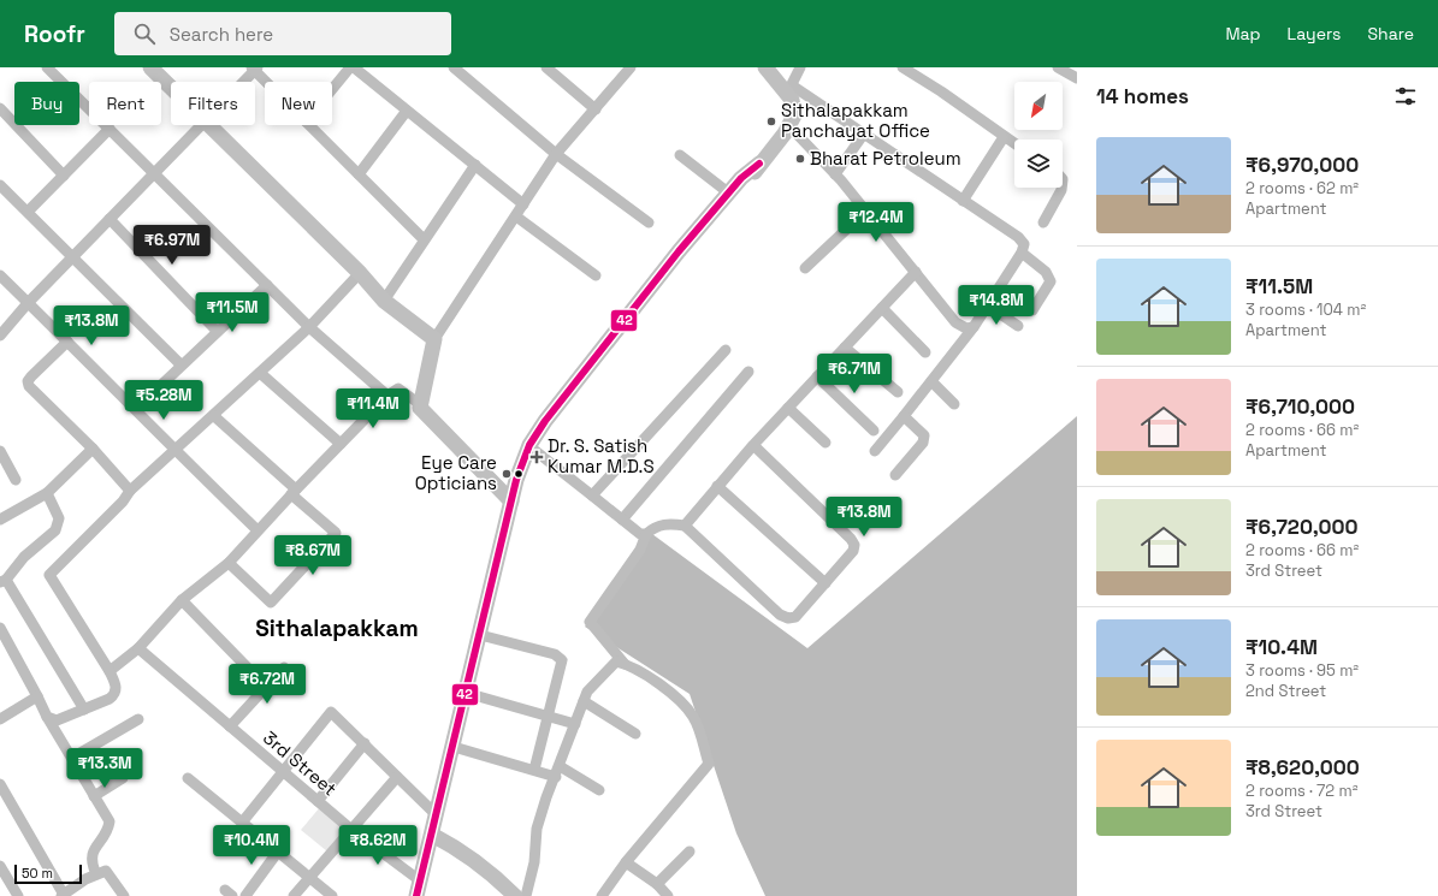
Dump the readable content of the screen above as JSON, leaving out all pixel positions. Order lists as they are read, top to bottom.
{
  "streets": {
    "street": ["3rd Street"]
  },
  "districts": ["Sithalapakkam"],
  "places": {
    "other": ["Sithalapakkam Panchayat Office", "Bharat Petroleum", "Eye Care Opticians"],
    "health": ["Dr. S. Satish Kumar M.D.S"]
  },
  "lines": ["transit line 42"],
  "scale_bar": "50 m",
  "north": "bottom left",
  "page": {
    "header": "Roofr",
    "search": "Search here",
    "nav": ["Map", "Layers", "Share"],
    "heading": "14 homes",
    "chip": [
      "Buy",
      "Rent",
      "Filters",
      "New"
    ],
    "list": [
      {
        "name": "₹6,970,000",
        "note": "2 rooms · 62 m² · Apartment"
      },
      {
        "name": "₹11.5M",
        "note": "3 rooms · 104 m² · Apartment"
      },
      {
        "name": "₹6,710,000",
        "note": "2 rooms · 66 m² · Apartment"
      },
      {
        "name": "₹6,720,000",
        "note": "2 rooms · 66 m² · 3rd Street"
      },
      {
        "name": "₹10.4M",
        "note": "3 rooms · 95 m² · 2nd Street"
      },
      {
        "name": "₹8,620,000",
        "note": "2 rooms · 72 m² · 3rd Street"
      }
    ],
    "price": [
      "₹12.4M",
      "₹6.97M",
      "₹14.8M",
      "₹11.5M",
      "₹13.8M",
      "₹6.71M",
      "₹5.28M",
      "₹11.4M",
      "₹13.8M",
      "₹8.67M",
      "₹6.72M",
      "₹13.3M",
      "₹10.4M",
      "₹8.62M"
    ],
    "scale": "50 m"
  }
}
